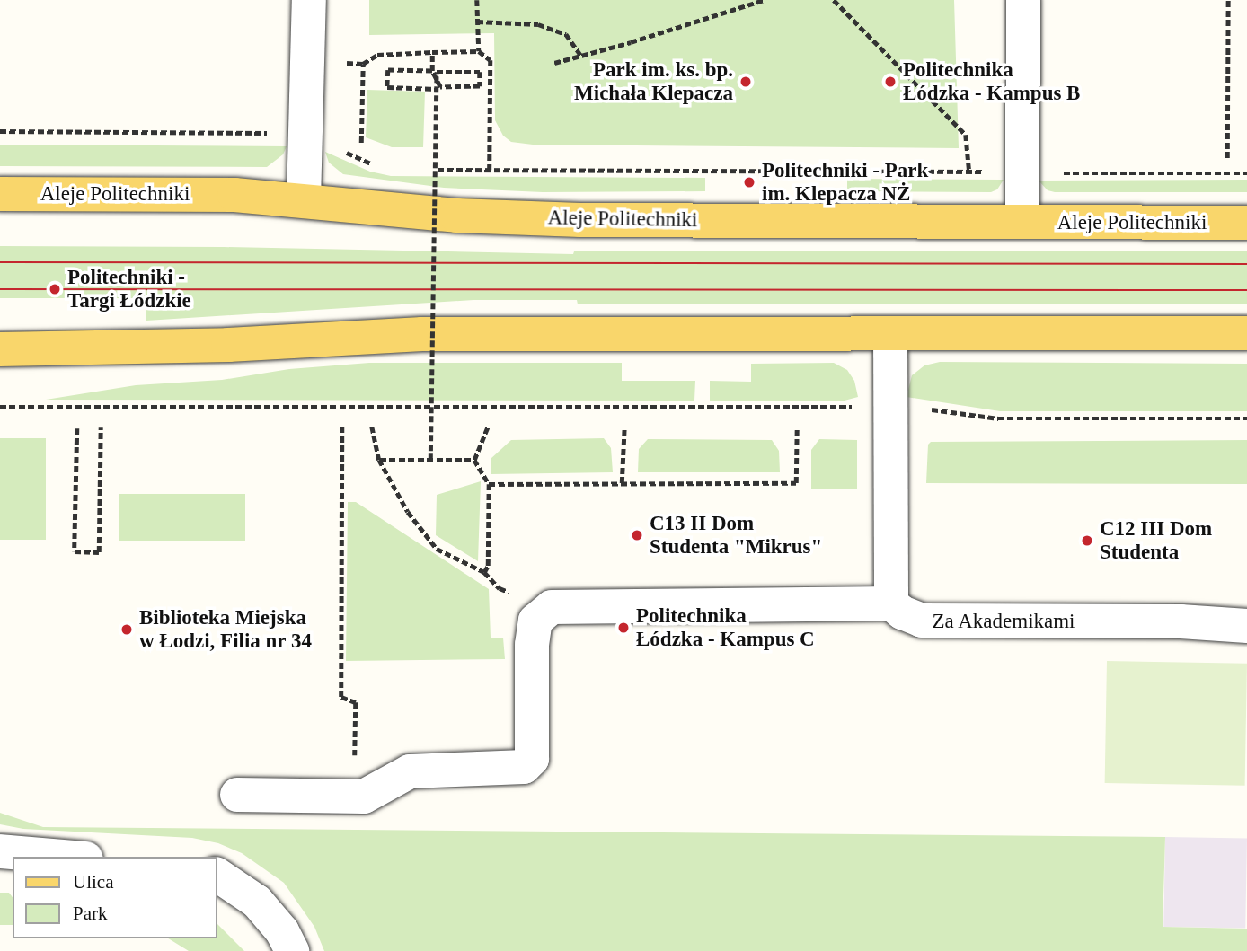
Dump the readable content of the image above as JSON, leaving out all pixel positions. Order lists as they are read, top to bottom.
{
  "streets": {
    "main road": ["Aleje Politechniki"],
    "street": ["Za Akademikami"]
  },
  "places": [
    "Park im. ks. bp. Michała Klepacza",
    "Politechnika Łódzka - Kampus B",
    "Politechniki - Park im. Klepacza NŻ",
    "Politechniki - Targi Łódzkie",
    "C13 II Dom Studenta \"Mikrus\"",
    "C12 III Dom Studenta",
    "Politechnika Łódzka - Kampus C",
    "Biblioteka Miejska w Łodzi, Filia nr 34"
  ],
  "legend": ["Ulica", "Park"]
}
